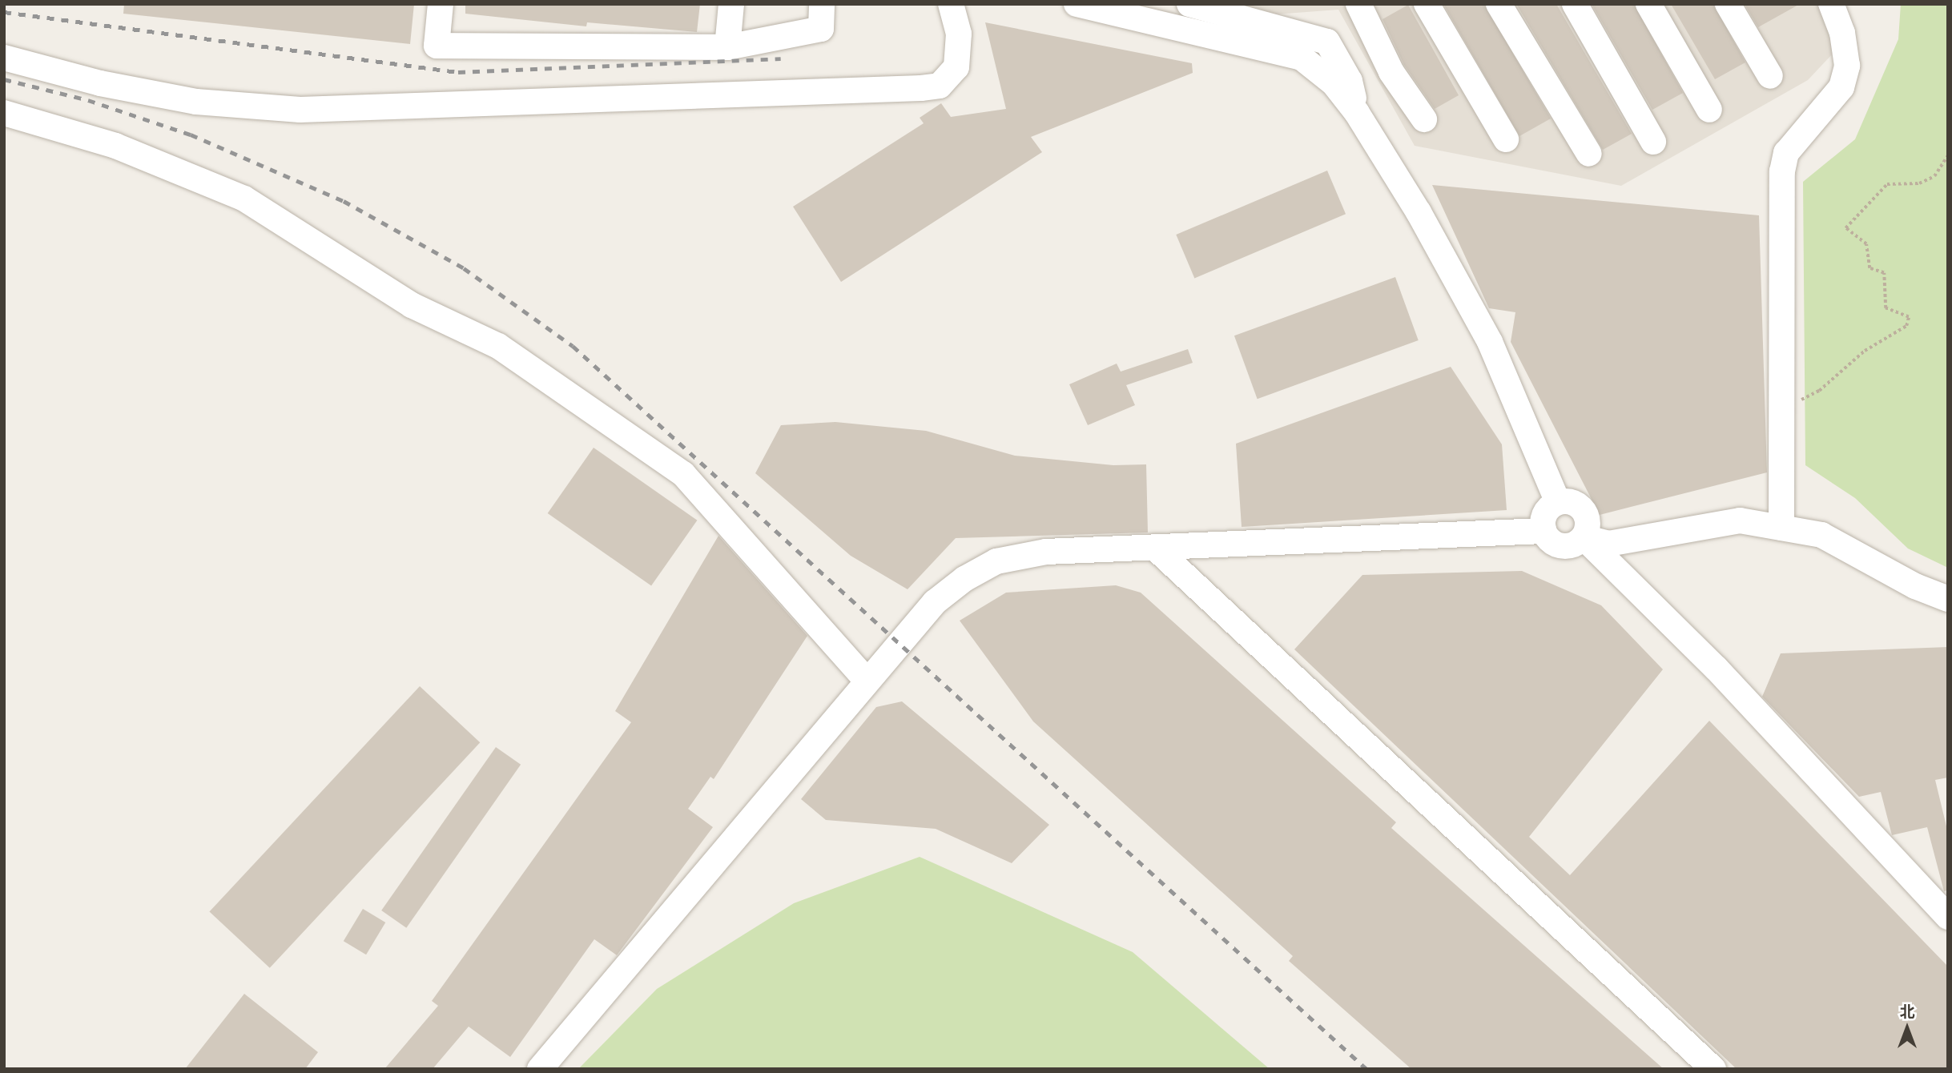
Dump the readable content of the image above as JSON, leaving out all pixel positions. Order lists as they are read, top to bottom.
{
  "north": "top"
}
